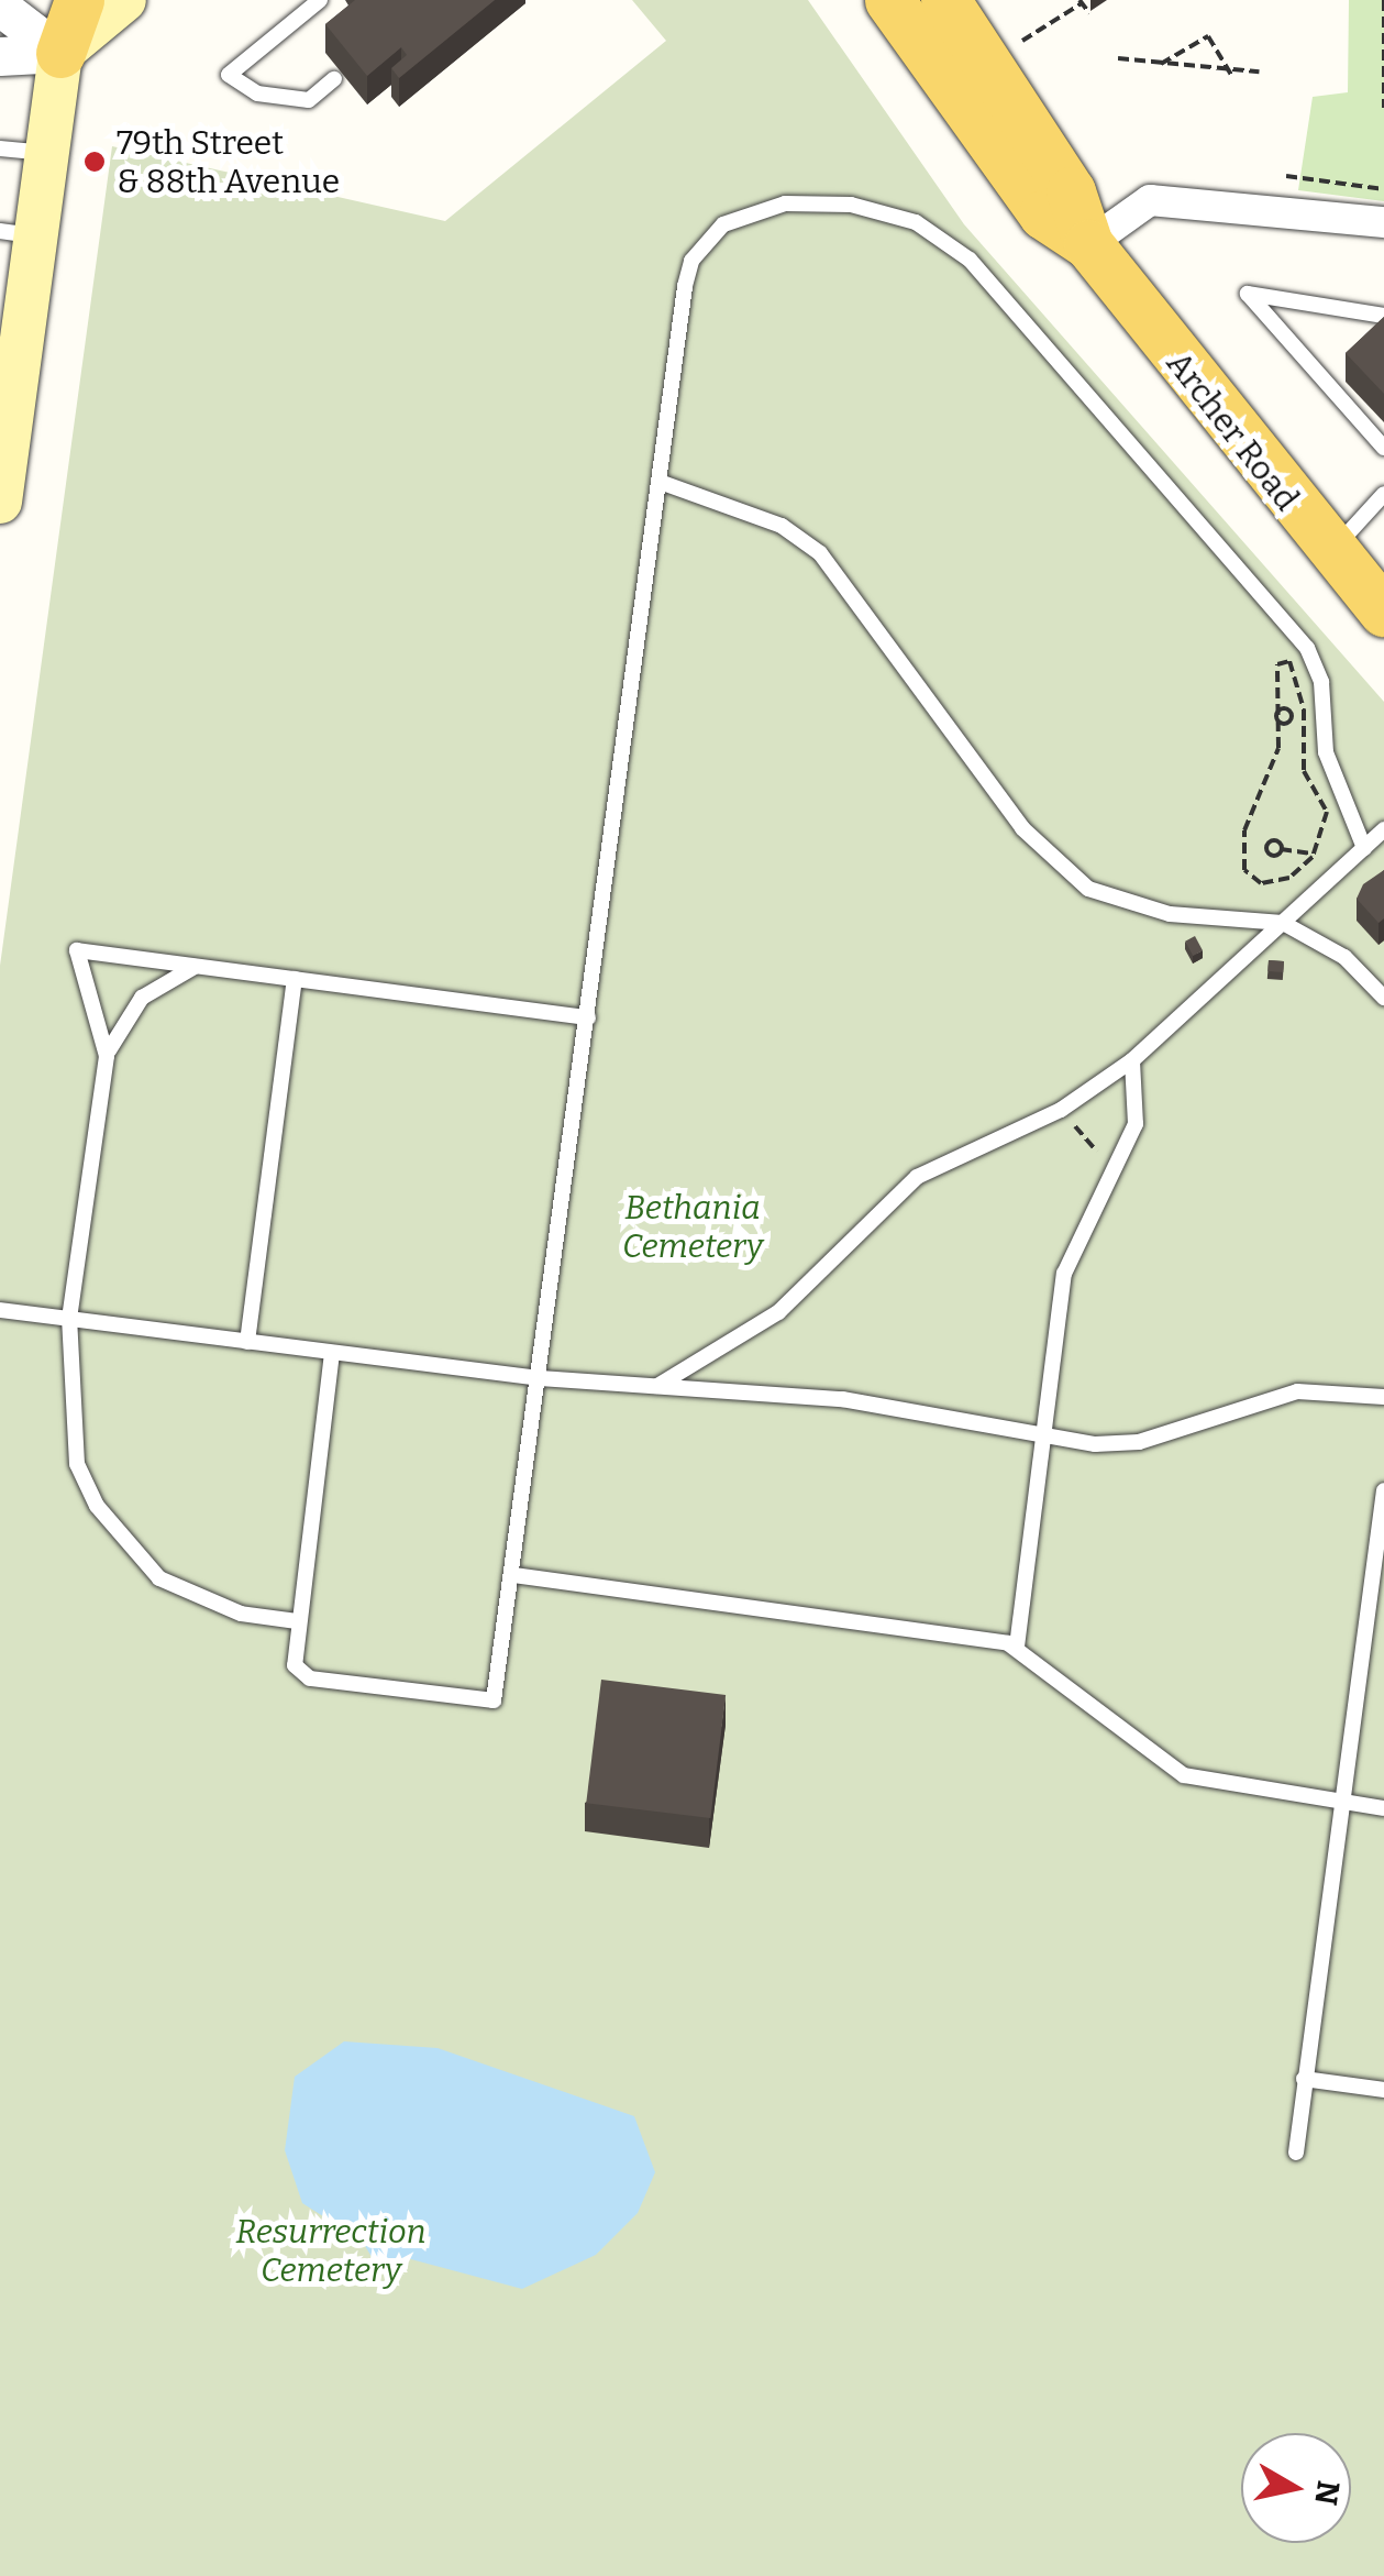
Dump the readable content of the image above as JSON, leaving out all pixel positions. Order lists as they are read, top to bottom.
{
  "streets": {
    "main road": ["Archer Road"]
  },
  "parks": ["Bethania Cemetery", "Resurrection Cemetery"],
  "places": ["79th Street & 88th Avenue"],
  "north": "right"
}
